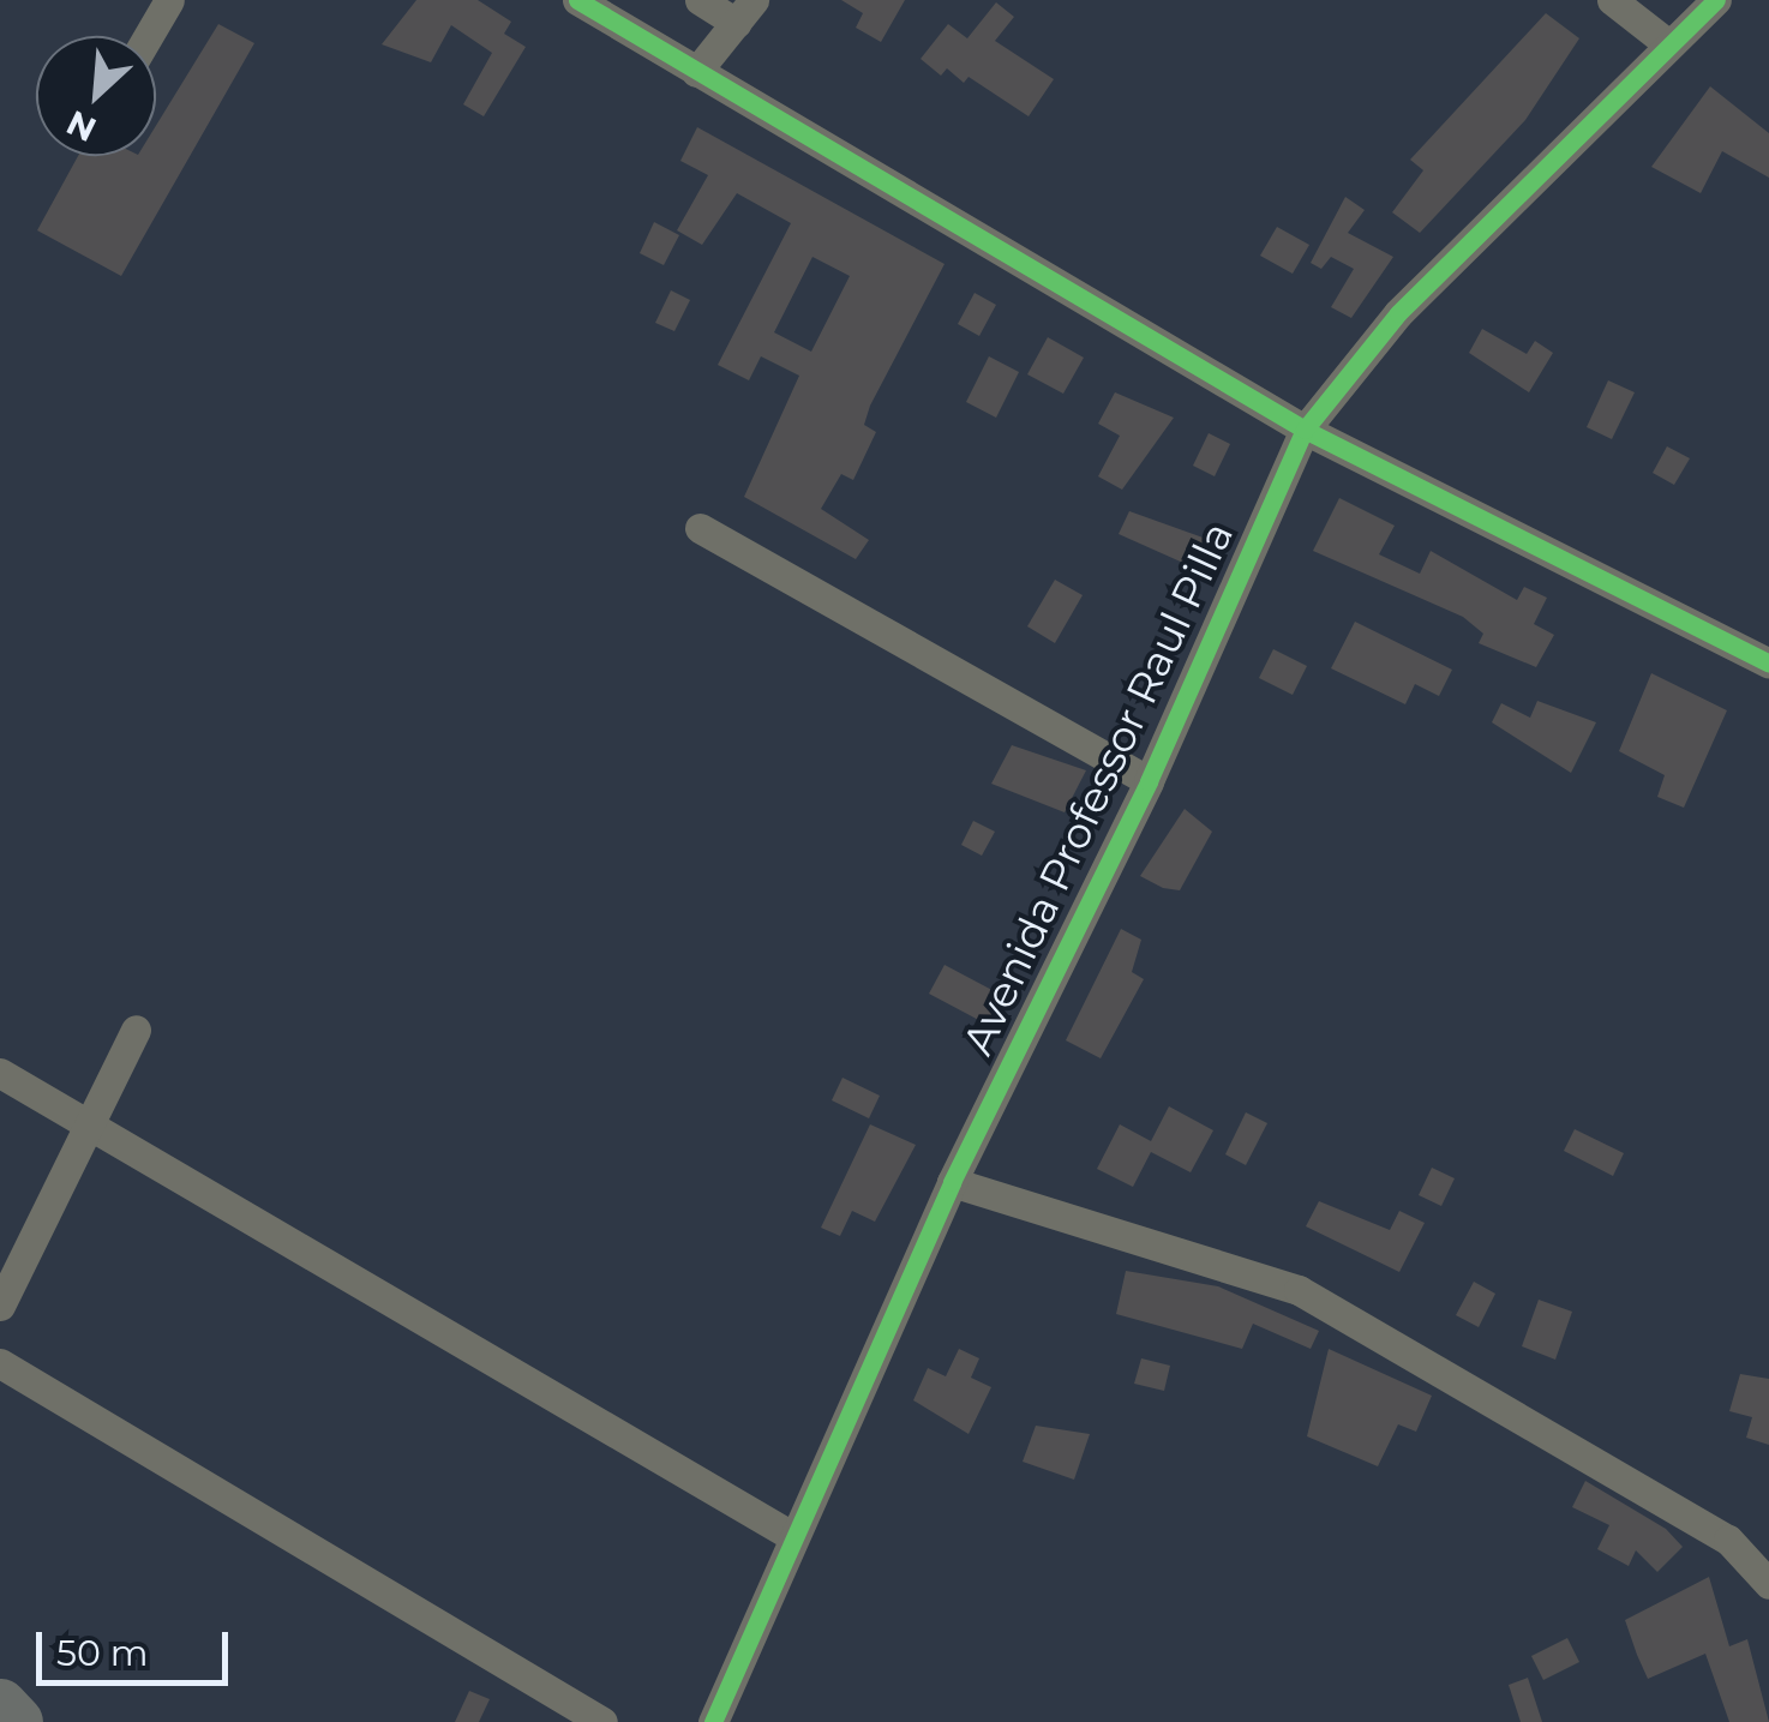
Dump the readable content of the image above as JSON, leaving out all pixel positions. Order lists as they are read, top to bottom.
{
  "streets": {
    "street": ["Avenida Professor Raul Pilla"]
  },
  "scale_bar": "50 m",
  "north": "bottom left"
}
